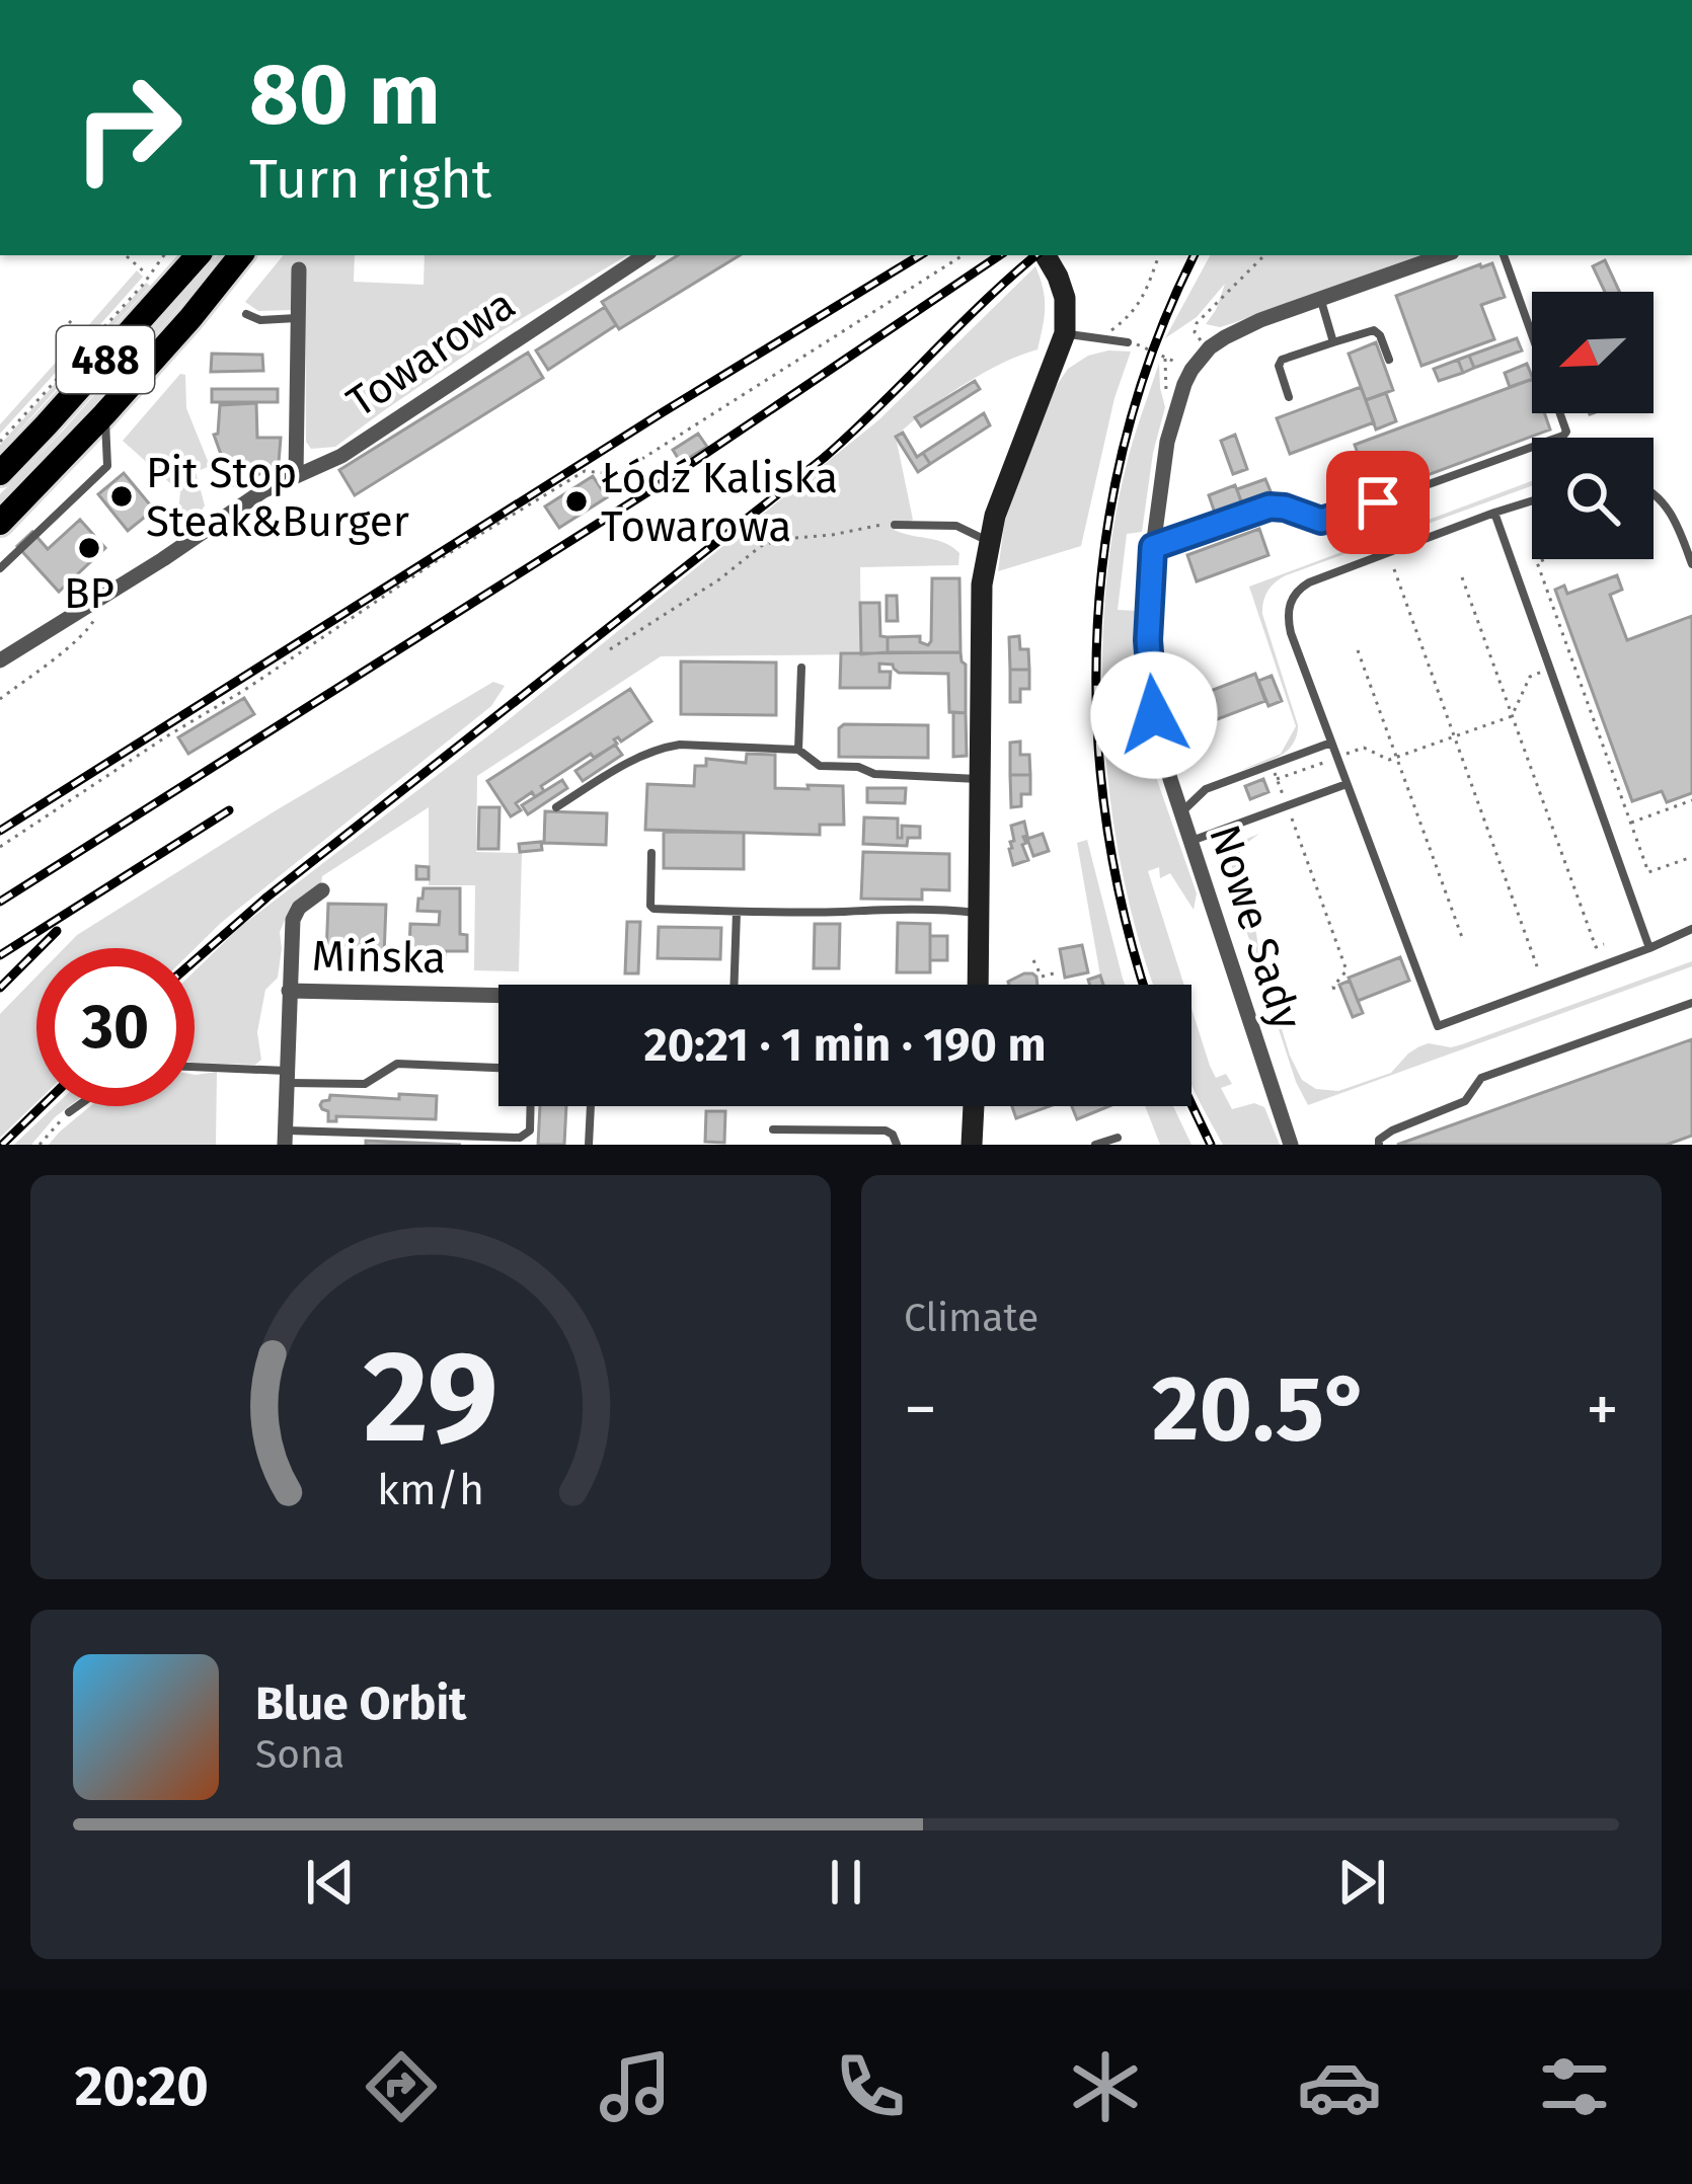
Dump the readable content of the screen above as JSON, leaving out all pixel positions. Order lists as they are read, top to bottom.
{
  "streets": {
    "main road": ["488"],
    "street": ["Towarowa", "Nowe Sady", "Mińska"]
  },
  "places": ["Pit Stop Steak&Burger", "Łódź Kaliska Towarowa", "BP"],
  "north": "bottom left",
  "page": {
    "turn": ["80 m", "Turn right"],
    "limit": "30",
    "trip": "20:21 · 1 min · 190 m",
    "tile": "Climate",
    "heat": ["−", "20.5°", "+"],
    "song": ["Blue Orbit", "Sona"],
    "tabs": "20:20",
    "gauge": ["29", "km/h"]
  }
}
